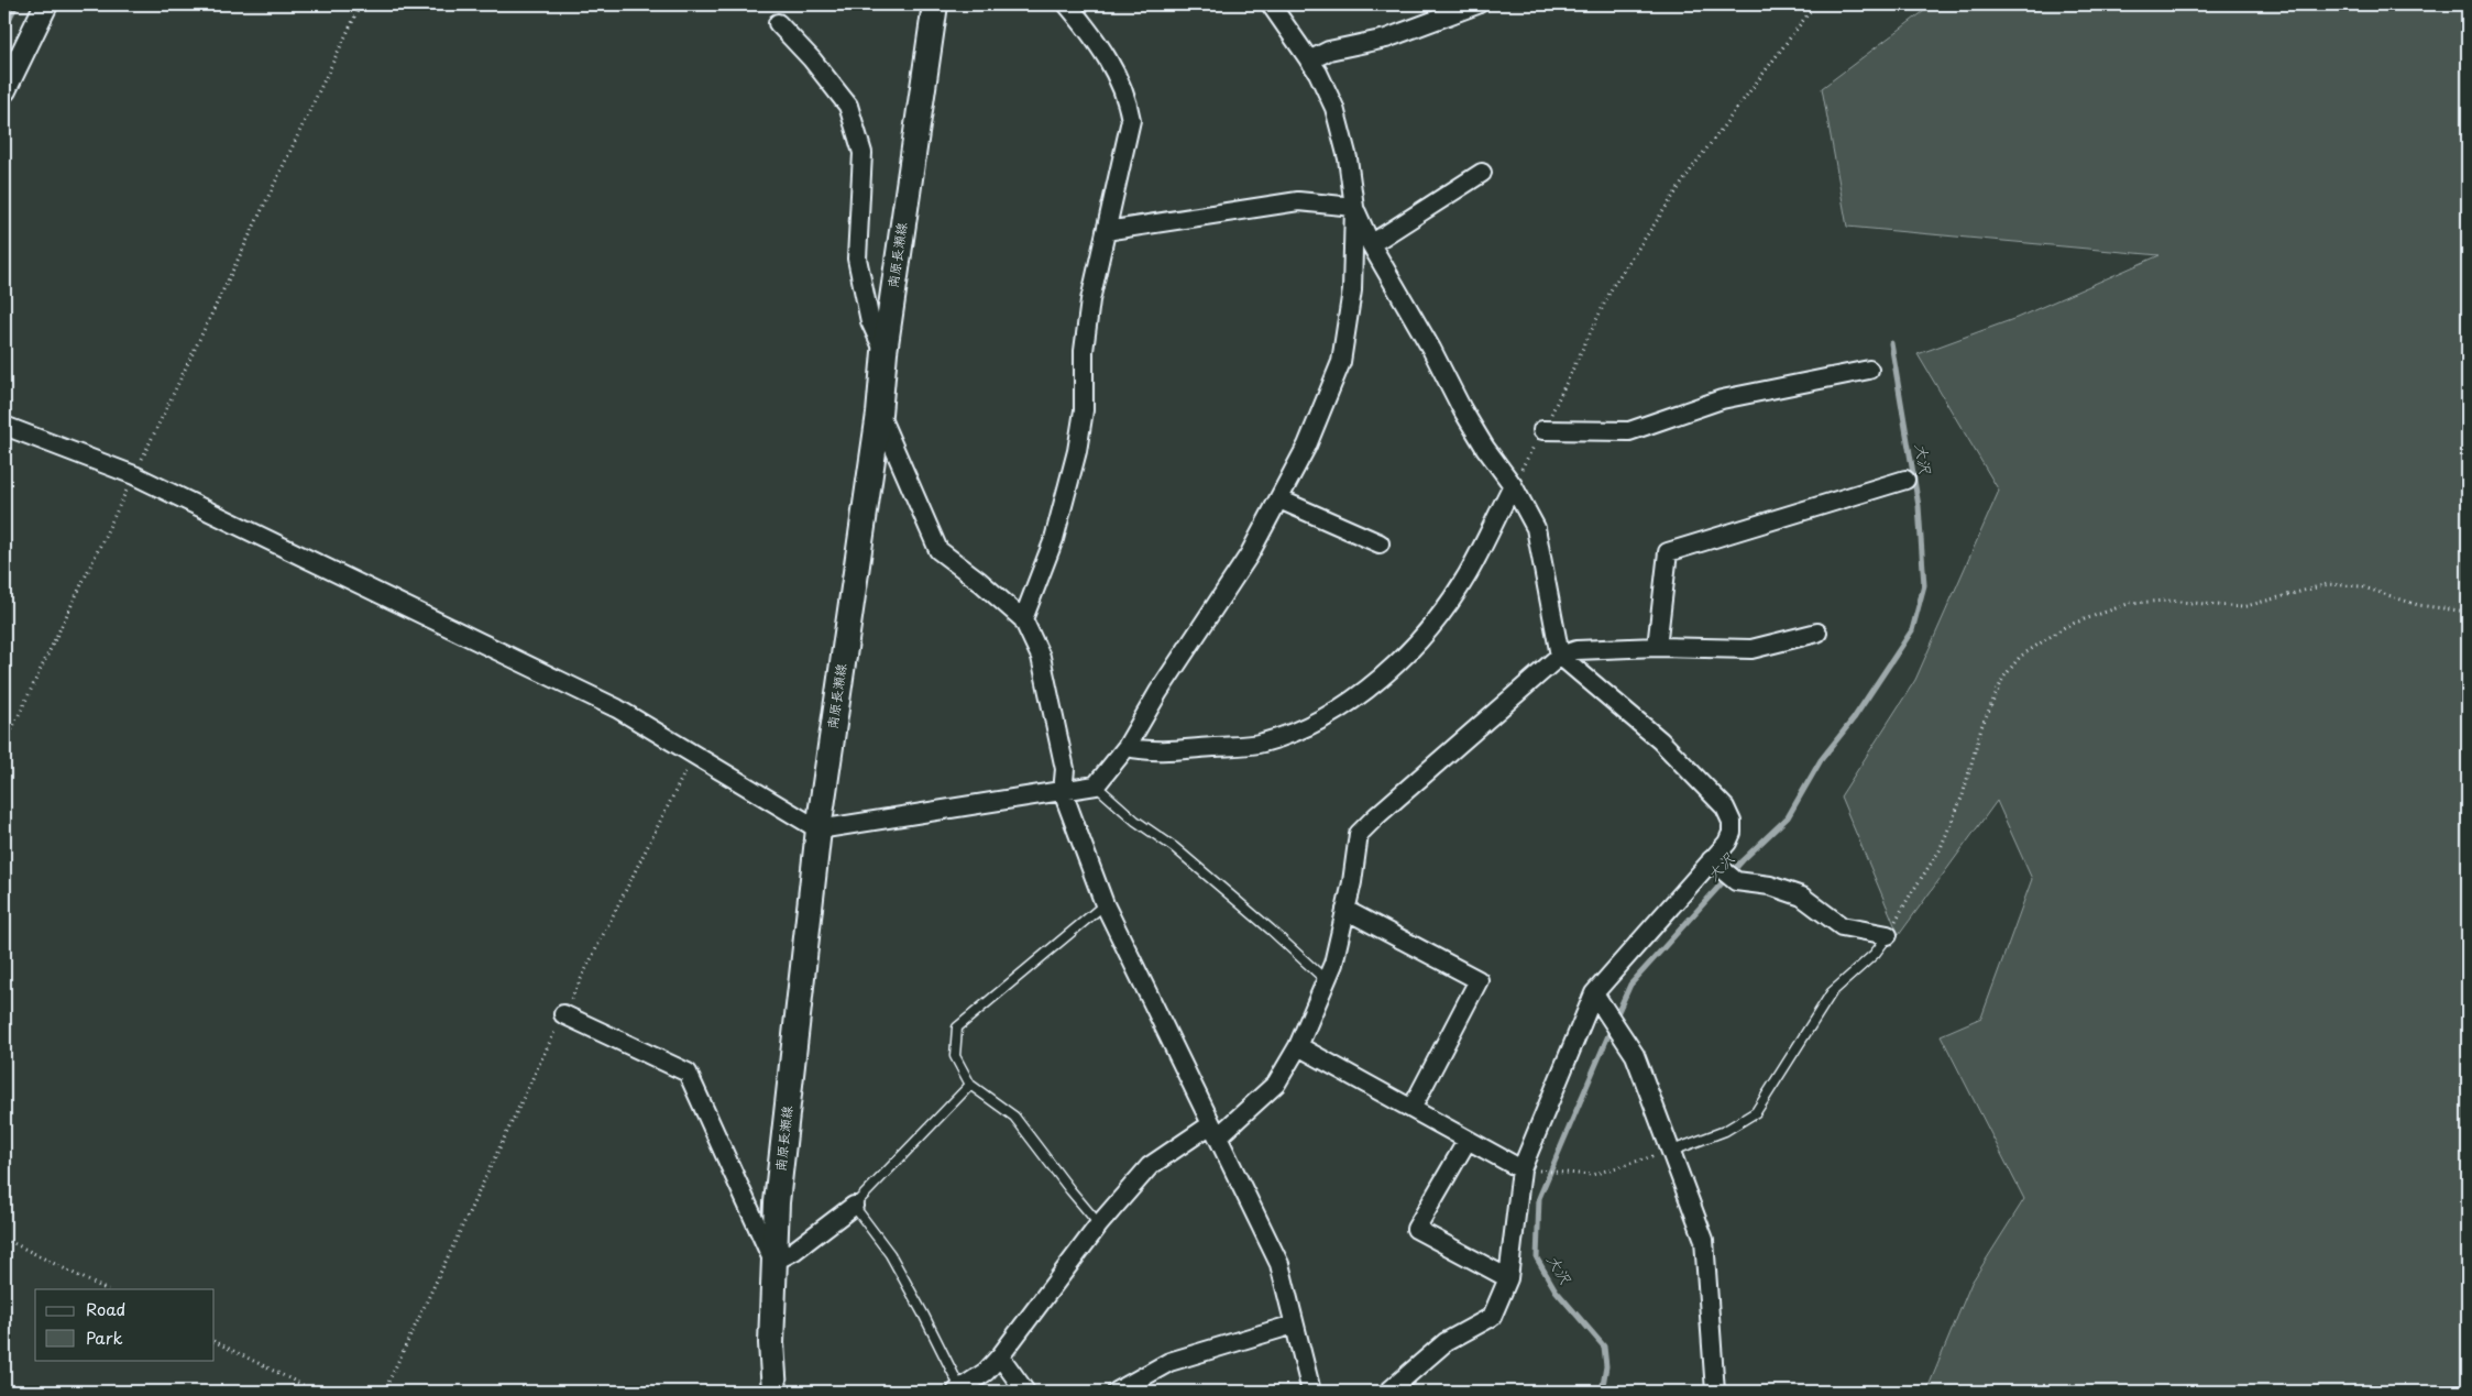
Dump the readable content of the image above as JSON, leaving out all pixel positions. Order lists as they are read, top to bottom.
{
  "streets": {
    "main road": ["南原長瀬線"]
  },
  "water": ["大沢"],
  "legend": ["Road", "Park"]
}
